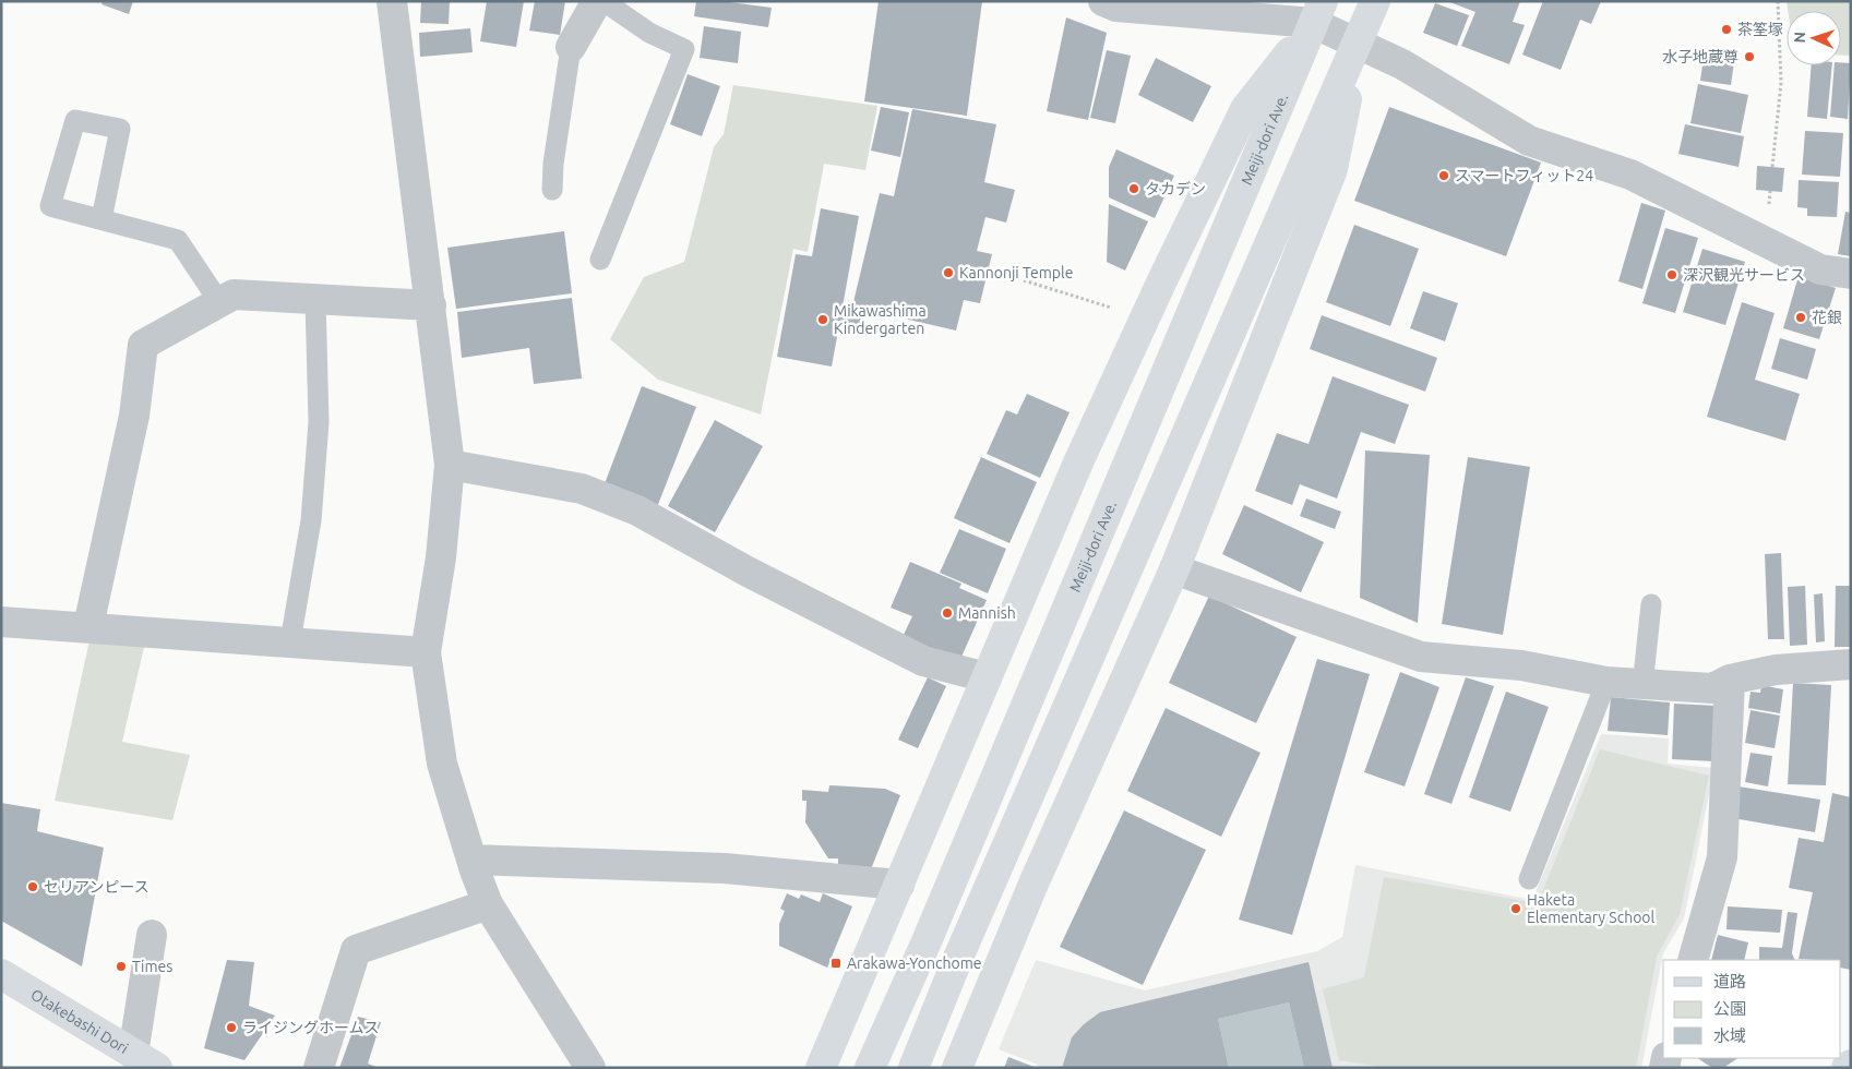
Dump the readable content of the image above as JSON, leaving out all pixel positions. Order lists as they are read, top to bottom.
{
  "streets": {
    "main road": ["Meiji-dori Ave.", "Otakebashi Dori"]
  },
  "places": {
    "other": [
      "茶筌塚",
      "水子地蔵尊",
      "スマートフィット24",
      "タカデン",
      "Kannonji Temple",
      "深沢観光サービス",
      "花銀",
      "Mikawashima Kindergarten",
      "Mannish",
      "セリアンピース",
      "Haketa Elementary School",
      "Times",
      "ライジングホームス"
    ],
    "transit": ["Arakawa-Yonchome"]
  },
  "legend": ["道路", "公園", "水域"],
  "north": "left"
}
